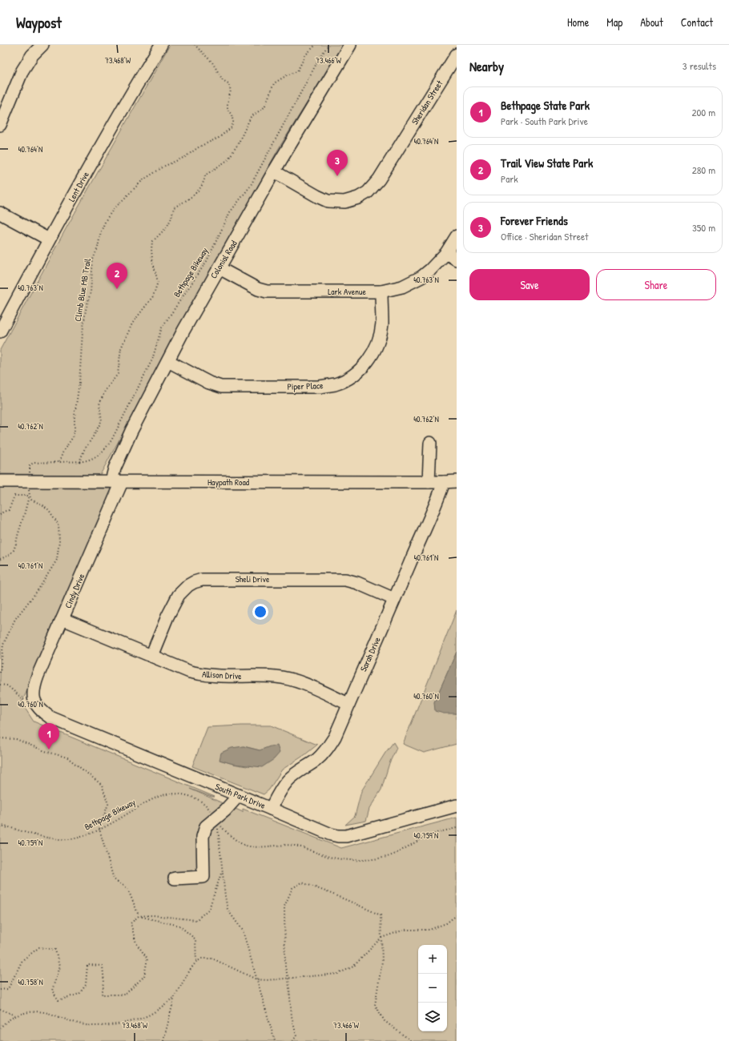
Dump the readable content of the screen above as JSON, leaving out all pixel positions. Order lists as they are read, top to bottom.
{
  "streets": {
    "street": [
      "Sheridan Street",
      "Lent Drive",
      "Colonial Road",
      "Lark Avenue",
      "Piper Place",
      "Haypath Road",
      "Sheli Drive",
      "Cindy Drive",
      "Sarah Drive",
      "Allison Drive",
      "South Park Drive"
    ],
    "path": ["Bethpage Bikeway", "Climb Blue MB Trail"]
  },
  "crossings": [
    ["Sheridan Street", "Colonial Road"],
    ["Colonial Road", "Lark Avenue"],
    ["Colonial Road", "Piper Place"],
    ["Colonial Road", "Haypath Road"],
    ["Colonial Road", "Cindy Drive"],
    ["Bethpage Bikeway", "Climb Blue MB Trail"],
    ["Lark Avenue", "Piper Place"],
    ["Haypath Road", "Cindy Drive"],
    ["Haypath Road", "Sarah Drive"],
    ["Sheli Drive", "Sarah Drive"],
    ["Sheli Drive", "Allison Drive"],
    ["Cindy Drive", "Allison Drive"],
    ["Cindy Drive", "South Park Drive"],
    ["Sarah Drive", "Allison Drive"],
    ["Sarah Drive", "South Park Drive"]
  ],
  "page": {
    "header": "Waypost",
    "nav": [
      "Home",
      "Map",
      "About",
      "Contact"
    ],
    "heading": ["Nearby", "3 results"],
    "list": [
      {
        "mark": "1",
        "name": "Bethpage State Park",
        "note": "Park · South Park Drive",
        "value": "200 m"
      },
      {
        "mark": "2",
        "name": "Trail View State Park",
        "note": "Park",
        "value": "280 m"
      },
      {
        "mark": "3",
        "name": "Forever Friends",
        "note": "Office · Sheridan Street",
        "value": "350 m"
      }
    ],
    "pins": ["3", "2", "1"],
    "buttons": ["Save", "Share"],
    "map_buttons": ["+", "−"]
  },
  "coordinates": [
    "73.468°W",
    "73.466°W",
    "40.764°N",
    "40.763°N",
    "40.762°N",
    "40.761°N",
    "40.760°N",
    "40.759°N",
    "40.758°N"
  ]
}
